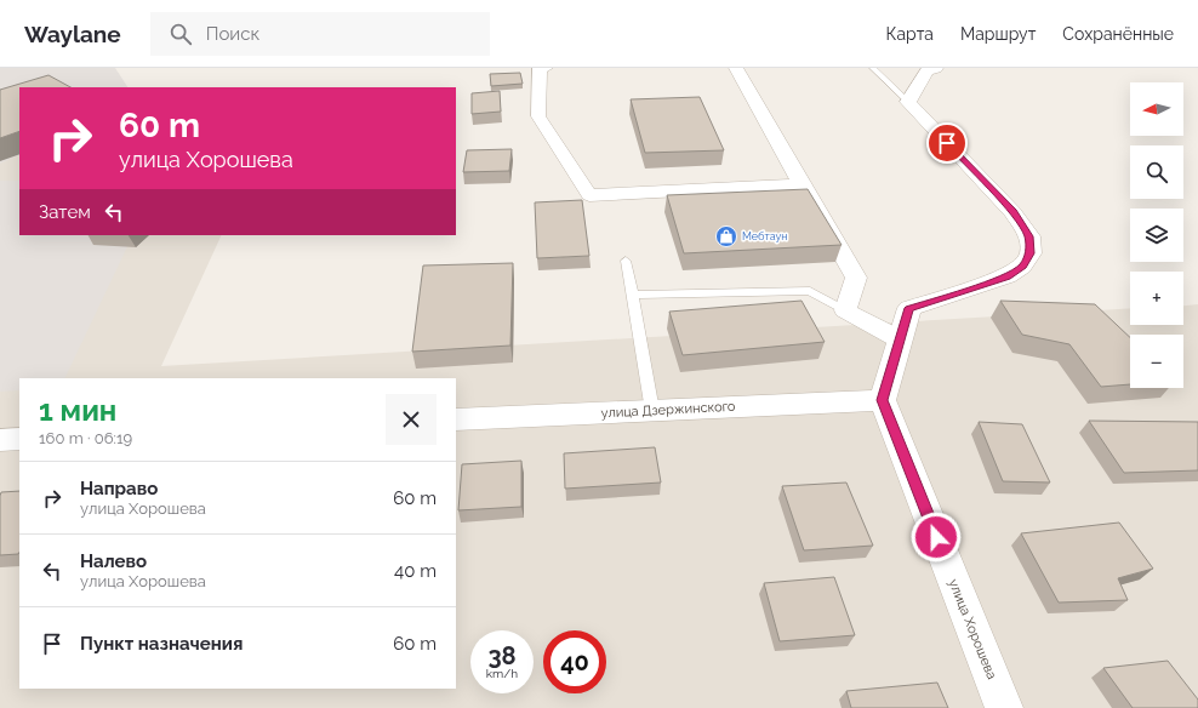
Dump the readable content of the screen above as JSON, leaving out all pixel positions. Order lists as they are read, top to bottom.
{
  "streets": {
    "street": ["улица Дзержинского", "улица Хорошева"]
  },
  "crossings": [
    ["улица Дзержинского", "улица Хорошева"]
  ],
  "places": {
    "shop": ["Мебтаун"]
  },
  "north": "left",
  "page": {
    "header": "Waylane",
    "search": "Поиск",
    "nav": ["Карта", "Маршрут", "Сохранённые"],
    "map_buttons": ["+", "−"],
    "turn": ["60 m", "улица Хорошева"],
    "then": "Затем",
    "heading": ["1 мин", "160 m · 06:19"],
    "list": [
      {
        "name": "Направо",
        "note": "улица Хорошева",
        "value": "60 m"
      },
      {
        "name": "Налево",
        "note": "улица Хорошева",
        "value": "40 m"
      },
      {
        "name": "Пункт назначения",
        "value": "60 m"
      }
    ],
    "speed": "38 km/h",
    "limit": "40"
  }
}
